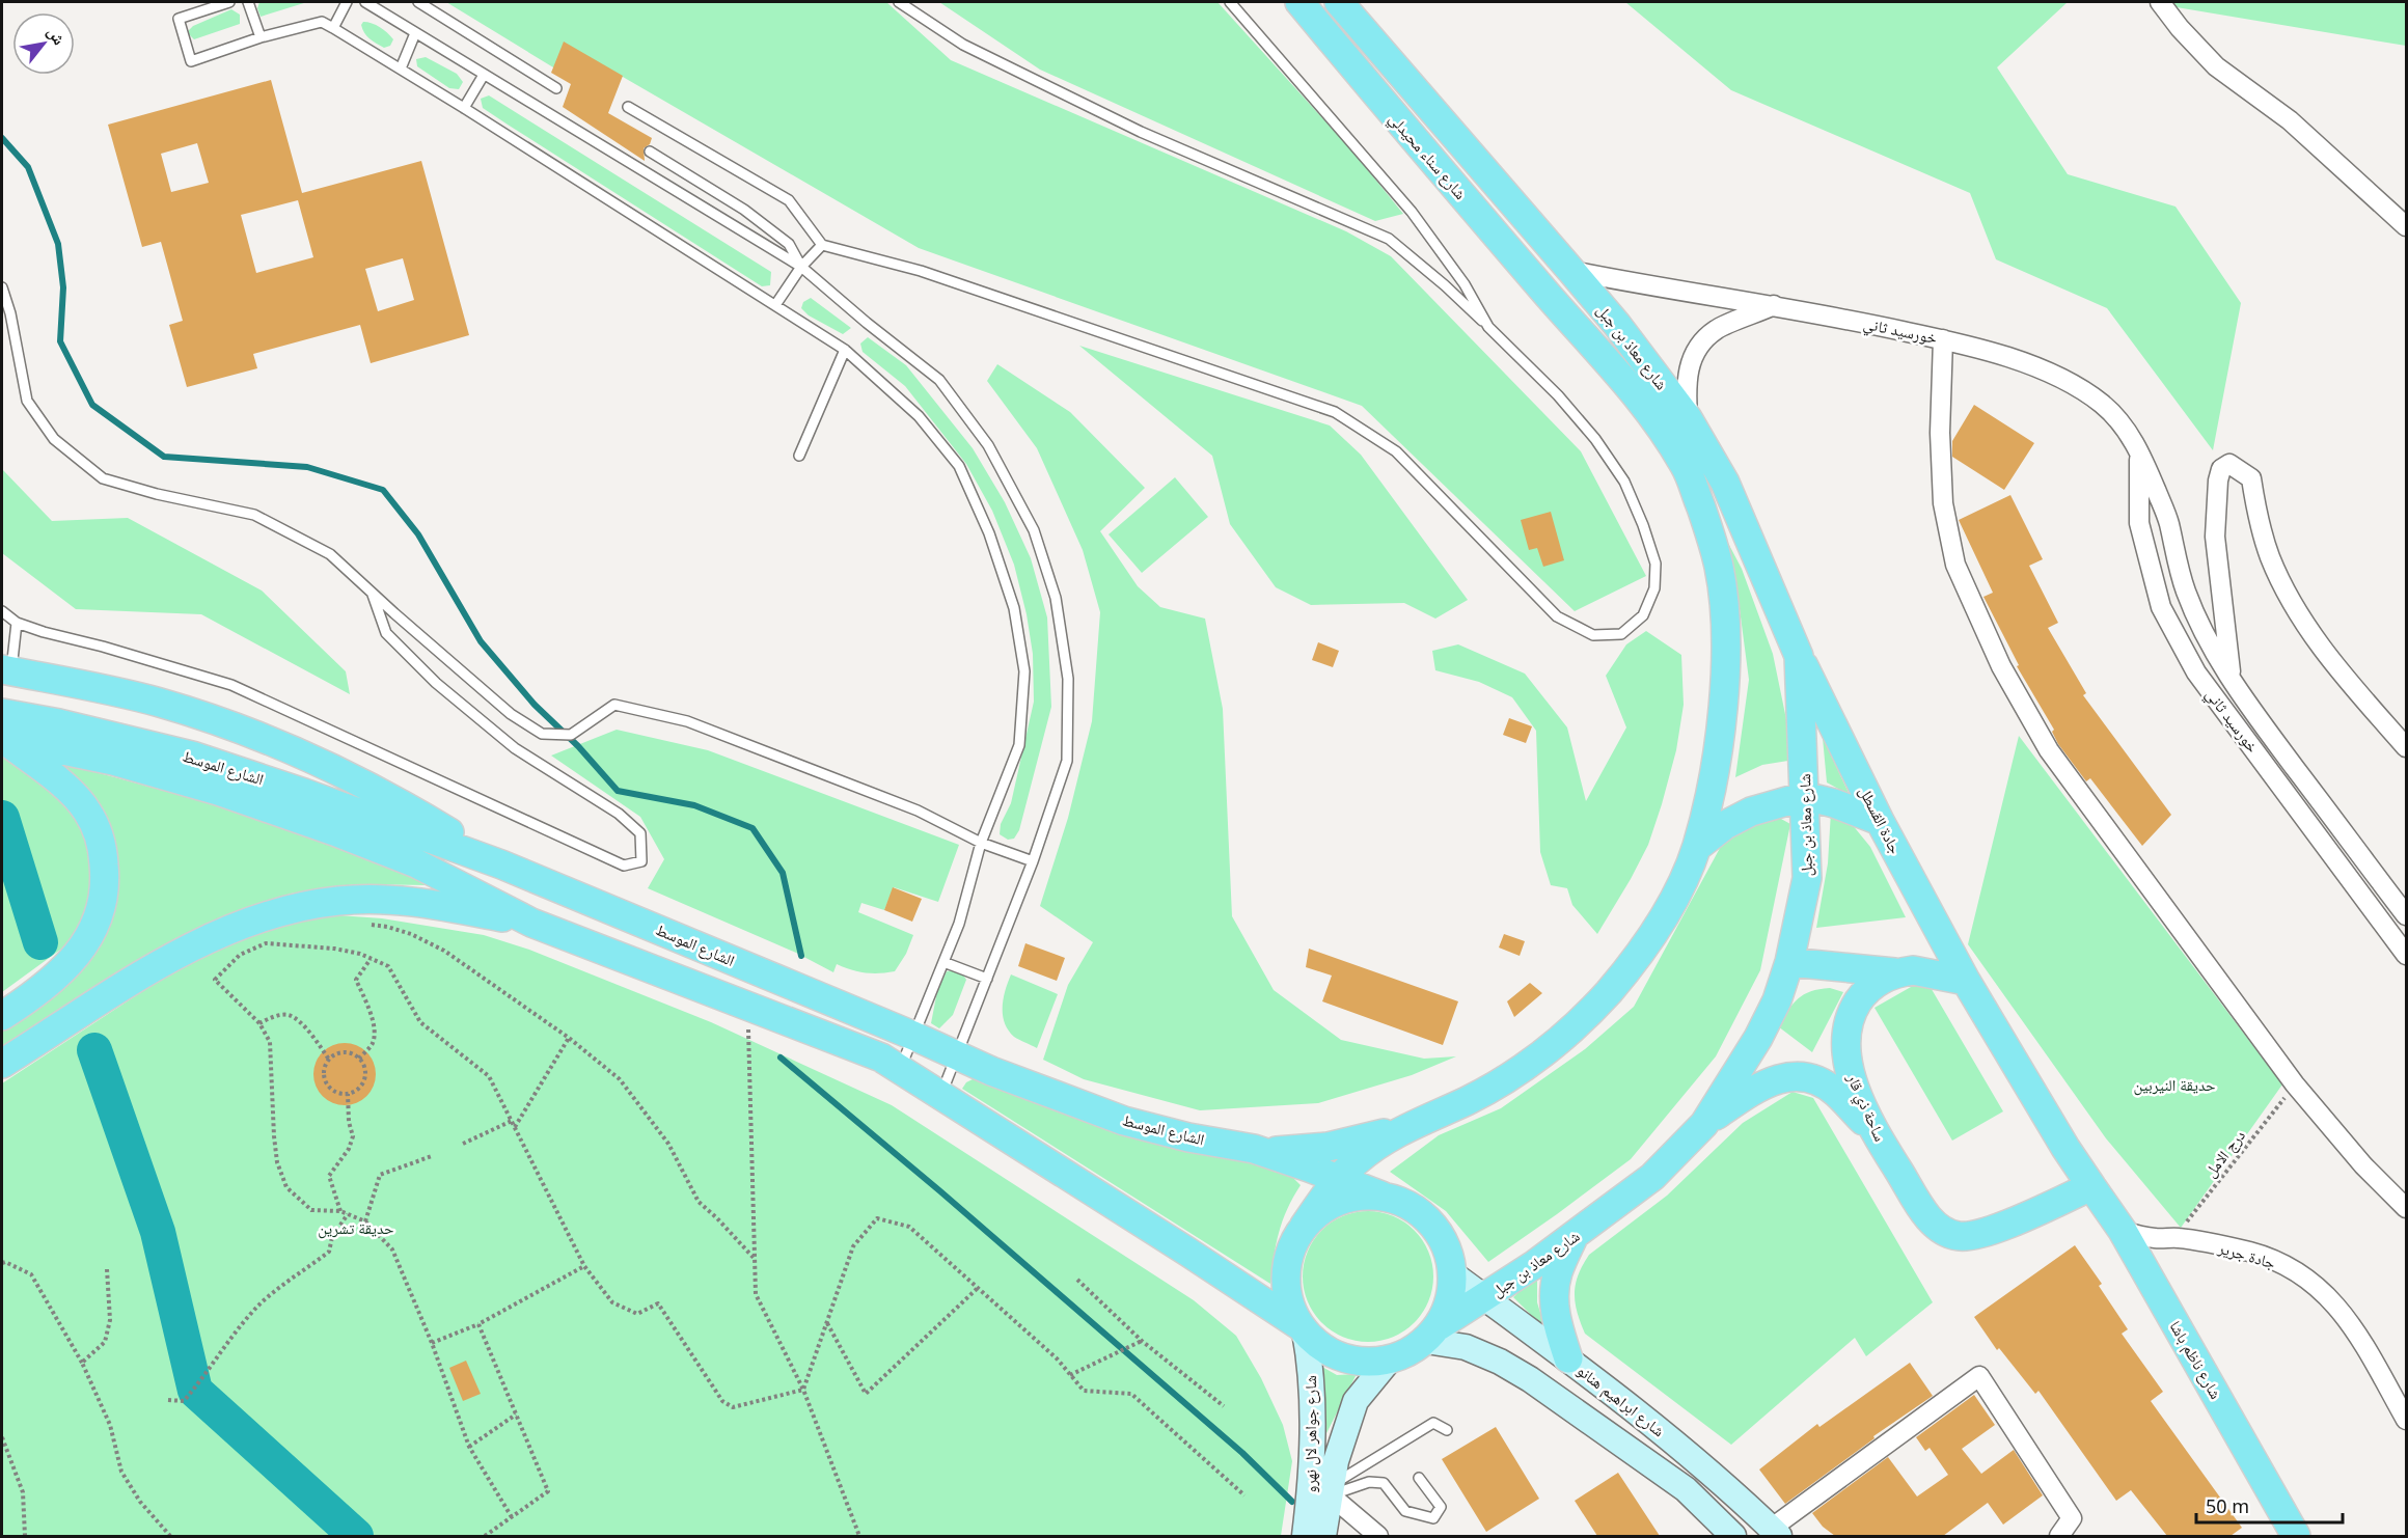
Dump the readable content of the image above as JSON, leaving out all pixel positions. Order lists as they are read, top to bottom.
{
  "streets": {
    "main road": [
      "شارع سناء محيدلي",
      "شارع معاذ بن جبل",
      "الشارع الموسط",
      "جادة القسطل",
      "ساحة ذي قار",
      "شارع ناظم باشا",
      "شارع ابراهيم هنانو",
      "شارع جواهر لال نهرو"
    ],
    "street": ["خورسيد ثاني", "جادة جرير"],
    "path": ["درج الامل"]
  },
  "crossings": [
    ["شارع سناء محيدلي", "شارع معاذ بن جبل"],
    ["خورسيد ثاني", "شارع معاذ بن جبل"],
    ["شارع معاذ بن جبل", "الشارع الموسط"],
    ["شارع معاذ بن جبل", "جادة القسطل"],
    ["شارع معاذ بن جبل", "شارع ابراهيم هنانو"],
    ["شارع معاذ بن جبل", "شارع جواهر لال نهرو"],
    ["الشارع الموسط", "شارع ابراهيم هنانو"],
    ["الشارع الموسط", "شارع جواهر لال نهرو"],
    ["ساحة ذي قار", "شارع ناظم باشا"],
    ["درج الامل", "جادة جرير"],
    ["جادة جرير", "شارع ناظم باشا"],
    ["شارع ابراهيم هنانو", "شارع جواهر لال نهرو"]
  ],
  "parks": ["حديقة النيربين", "حديقة تشرين"],
  "scale_bar": "50 m",
  "north": "top right"
}
